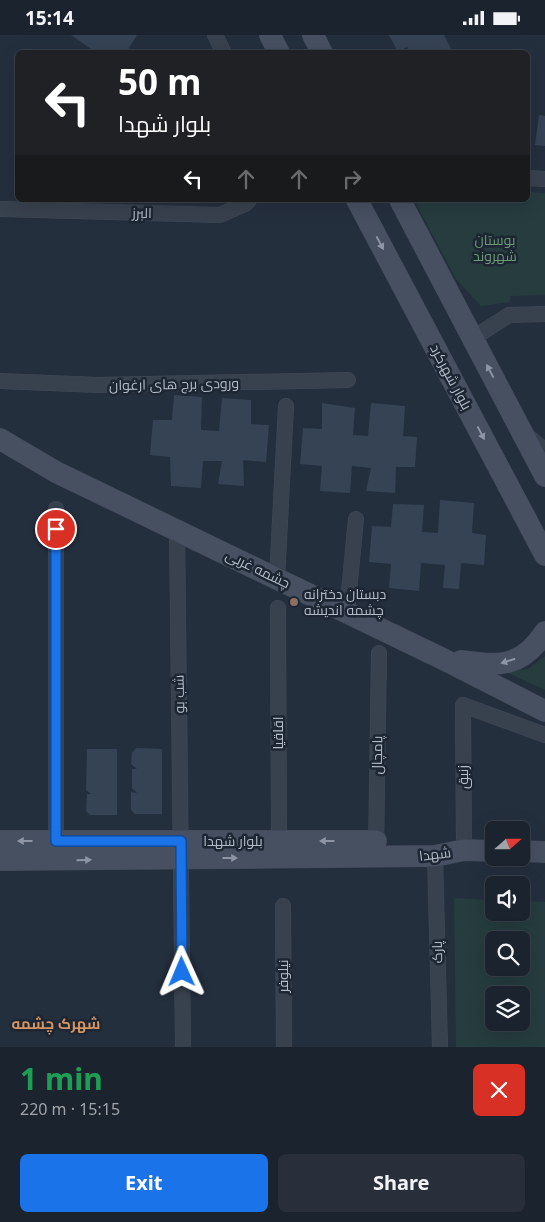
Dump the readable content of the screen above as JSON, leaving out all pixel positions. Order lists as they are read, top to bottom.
{
  "streets": {
    "street": [
      "البرز",
      "بلوار شهرکرد",
      "ورودی برج های ارغوان",
      "چشمه غربی",
      "شب بو",
      "اقاقیا",
      "پامچال",
      "زنبق",
      "بلوار شهدا",
      "شهدا",
      "پارک",
      "نیلوفر"
    ]
  },
  "crossings": [
    ["چشمه غربی", "شب بو"],
    ["شب بو", "بلوار شهدا"],
    ["اقاقیا", "بلوار شهدا"],
    ["پامچال", "بلوار شهدا"],
    ["پامچال", "شهدا"],
    ["زنبق", "شهدا"],
    ["بلوار شهدا", "شهدا"],
    ["شهدا", "پارک"]
  ],
  "districts": ["شهرک چشمه"],
  "parks": ["بوستان شهروند"],
  "places": ["دبستان دخترانه چشمه اندیشه"],
  "north": "right",
  "page": {
    "status": "15:14",
    "turn": ["50 m", "بلوار شهدا"],
    "heading": ["1 min", "220 m · 15:15"],
    "buttons": ["Exit", "Share"]
  }
}
